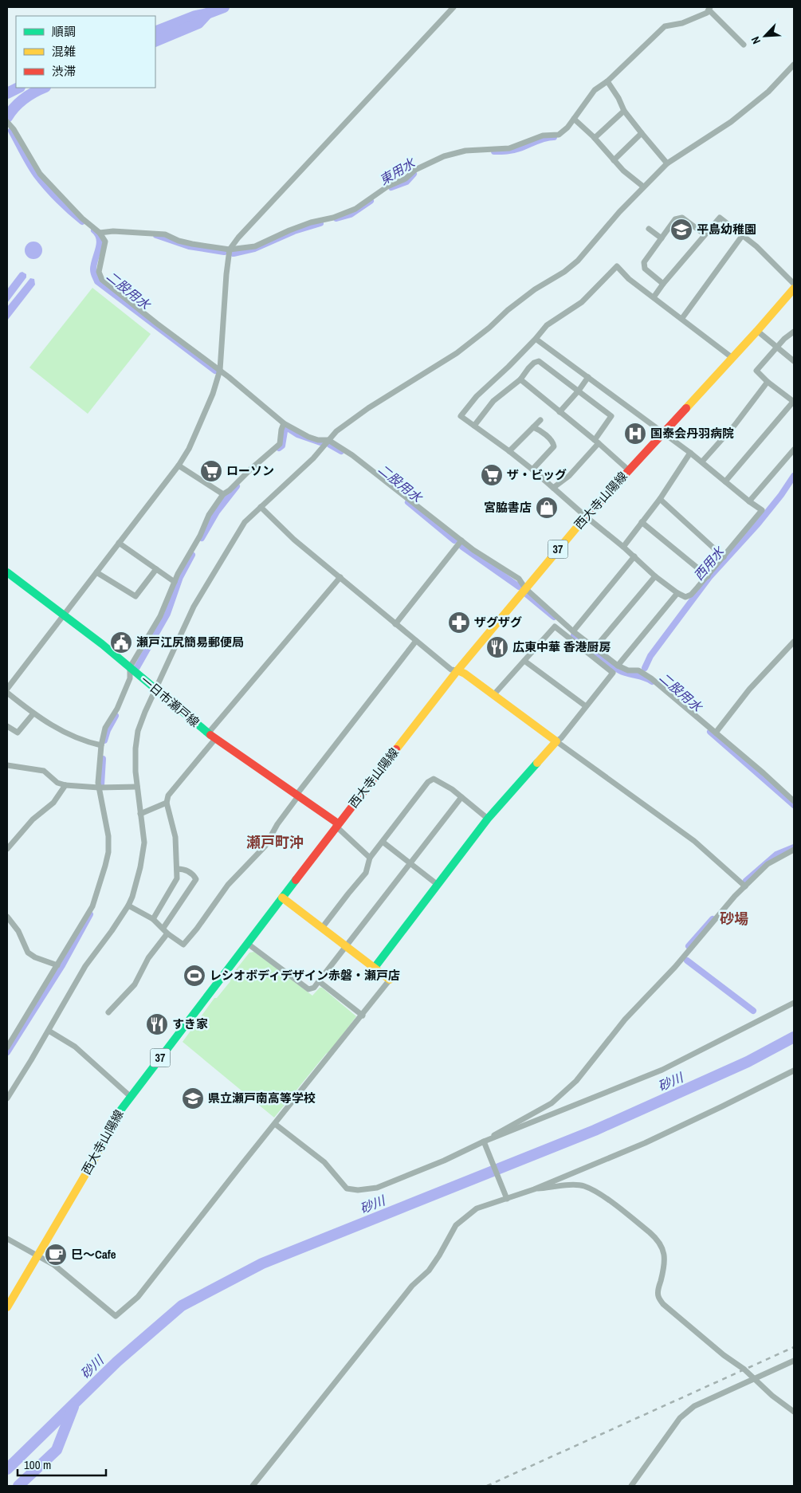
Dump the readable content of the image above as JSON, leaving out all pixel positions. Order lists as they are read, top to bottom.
{
  "streets": {
    "main road": ["西大寺山陽線", "37", "一日市瀬戸線"]
  },
  "crossings": [
    ["西大寺山陽線", "一日市瀬戸線"]
  ],
  "districts": ["瀬戸町沖", "砂場"],
  "water": [
    "東用水",
    "二股用水",
    "西用水",
    "砂川"
  ],
  "places": {
    "school or university": ["平島幼稚園", "県立瀬戸南高等学校"],
    "hospital": ["国泰会丹羽病院"],
    "supermarket": ["ローソン", "ザ・ビッグ"],
    "shop": ["宮脇書店"],
    "pharmacy": ["ザグザグ"],
    "public building": ["瀬戸江尻簡易郵便局"],
    "restaurant": ["広東中華 香港厨房", "すき家"],
    "sports": ["レシオボディデザイン赤磐・瀬戸店"],
    "cafe": ["巳～Cafe"]
  },
  "legend": ["順調", "混雑", "渋滞"],
  "scale_bar": "100 m",
  "north": "bottom left"
}
